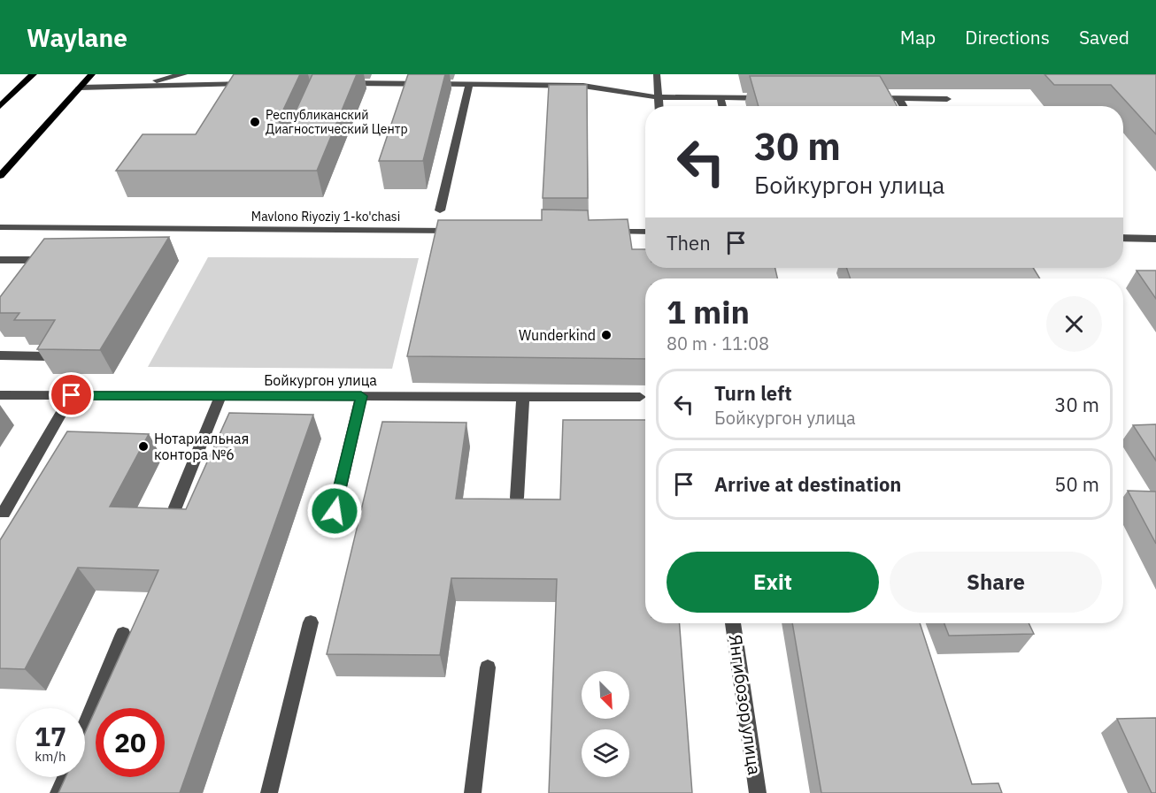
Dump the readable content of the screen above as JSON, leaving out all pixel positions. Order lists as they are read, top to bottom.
{
  "streets": {
    "street": ["Mavlono Riyoziy 1-ko'chasi", "Бойкургон улица", "Янгибозор улица"]
  },
  "places": ["Республиканский Диагностический Центр", "Wunderkind", "Нотариальная контора №6"],
  "north": "bottom right",
  "page": {
    "header": "Waylane",
    "nav": ["Map", "Directions", "Saved"],
    "turn": ["30 m", "Бойкургон улица"],
    "then": "Then",
    "heading": ["1 min", "80 m · 11:08"],
    "list": [
      {
        "name": "Turn left",
        "note": "Бойкургон улица",
        "value": "30 m"
      },
      {
        "name": "Arrive at destination",
        "value": "50 m"
      }
    ],
    "buttons": ["Exit", "Share"],
    "speed": "17 km/h",
    "limit": "20"
  }
}
